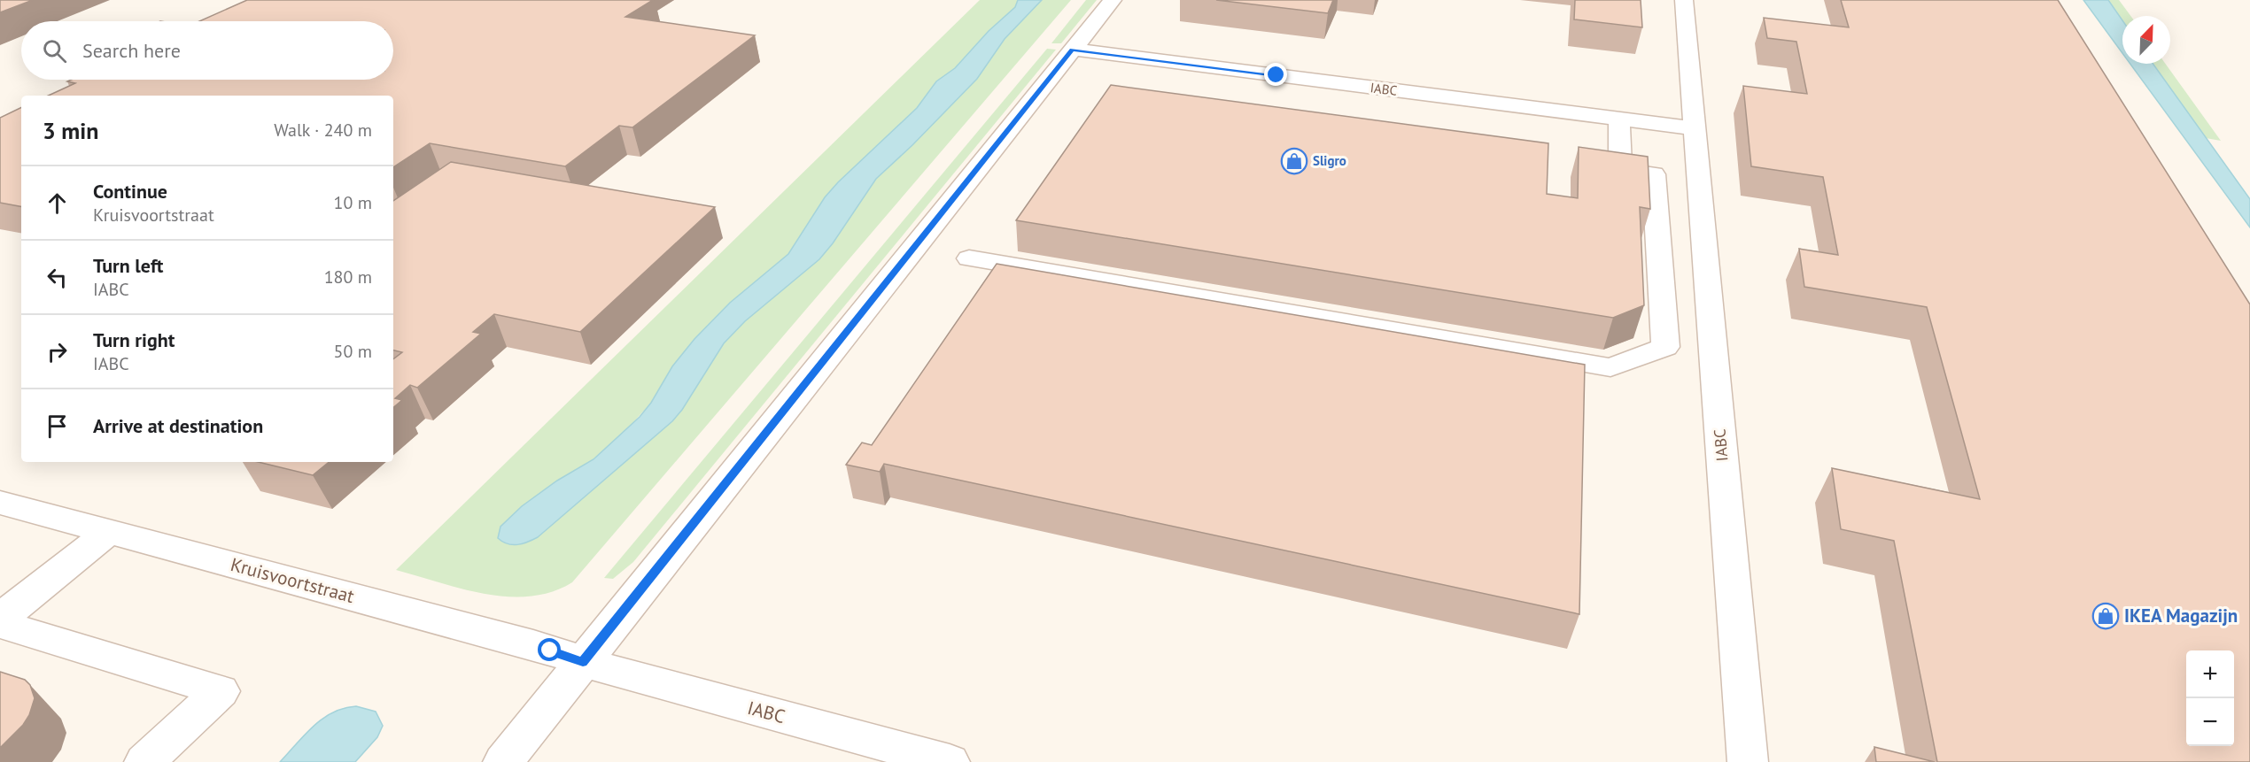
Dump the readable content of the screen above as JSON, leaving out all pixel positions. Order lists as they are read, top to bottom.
{
  "streets": {
    "street": ["IABC", "Kruisvoortstraat"]
  },
  "crossings": [
    ["IABC", "Kruisvoortstraat"]
  ],
  "places": {
    "shop": ["Sligro", "IKEA Magazijn"]
  },
  "north": "top right",
  "page": {
    "search": "Search here",
    "heading": ["3 min", "Walk · 240 m"],
    "list": [
      ["Continue", "Kruisvoortstraat", "10 m"],
      ["Turn left", "IABC", "180 m"],
      ["Turn right", "IABC", "50 m"],
      "Arrive at destination"
    ],
    "map_buttons": ["+", "−"]
  }
}
